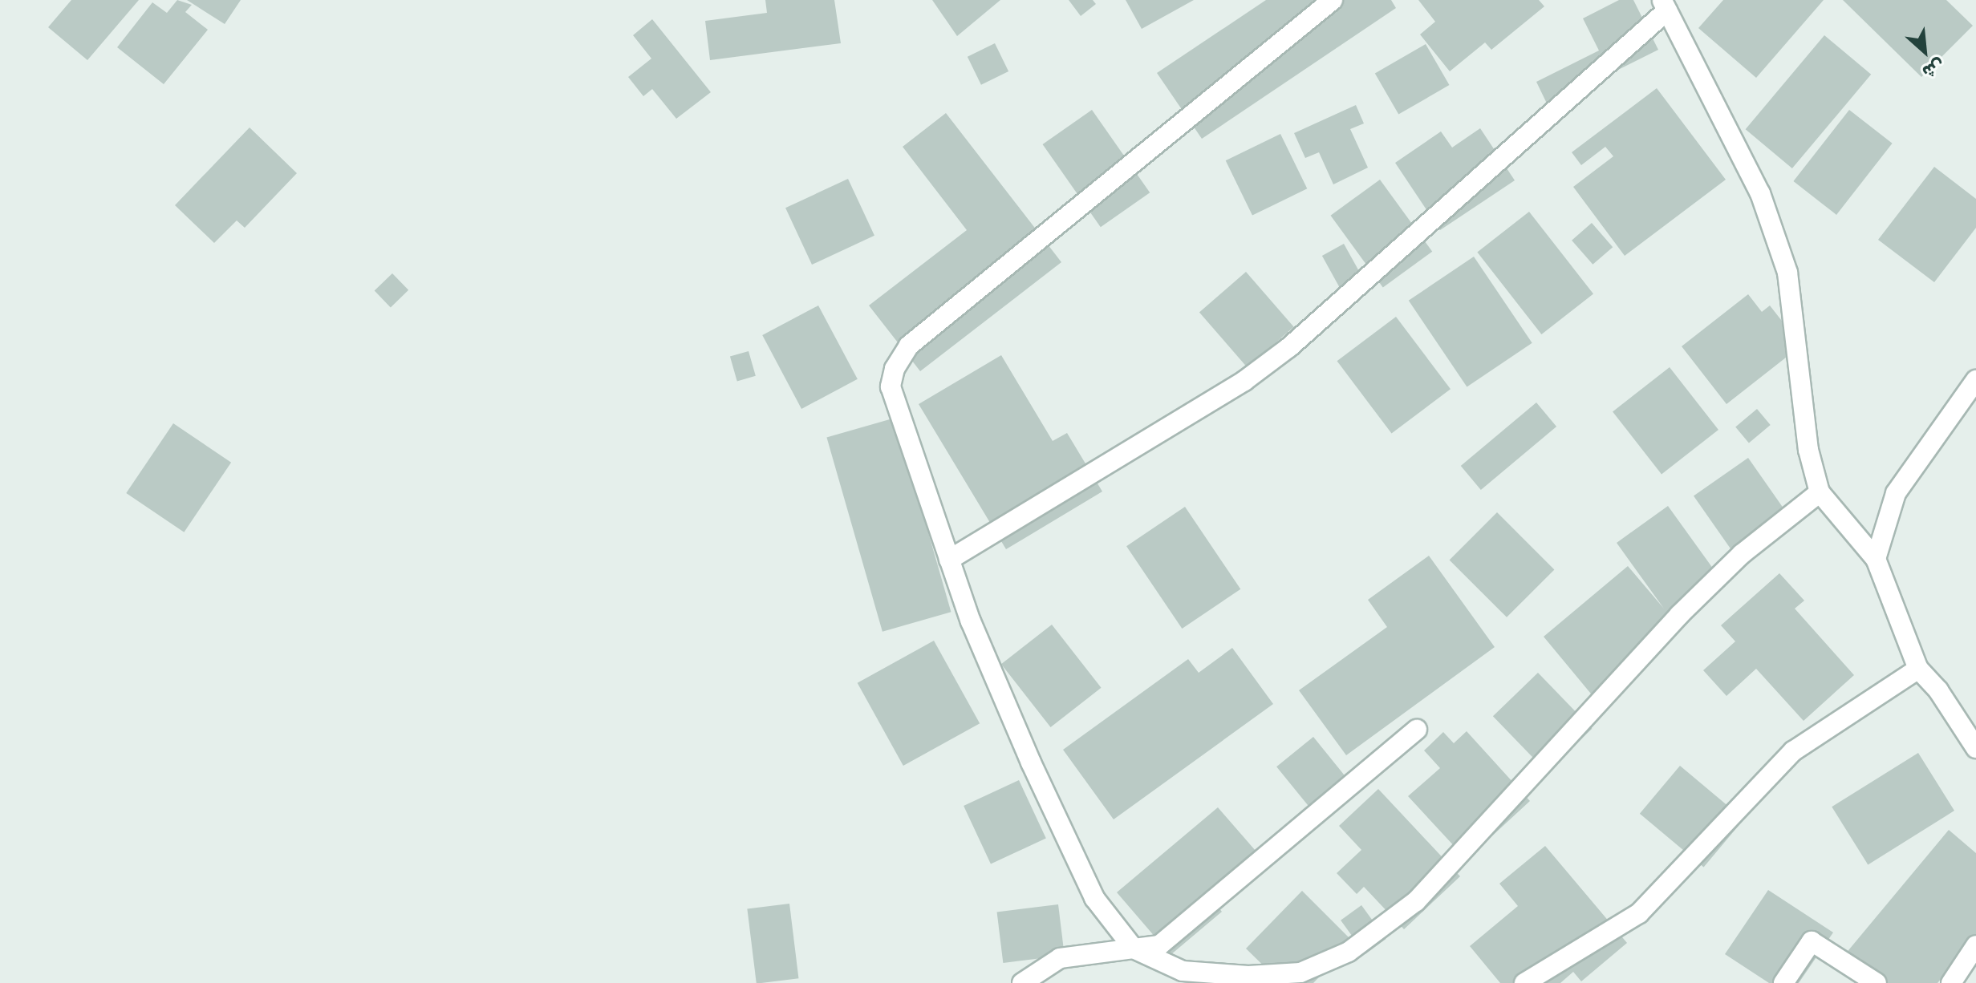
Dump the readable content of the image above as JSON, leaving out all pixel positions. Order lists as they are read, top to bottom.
{
  "north": "bottom right"
}
